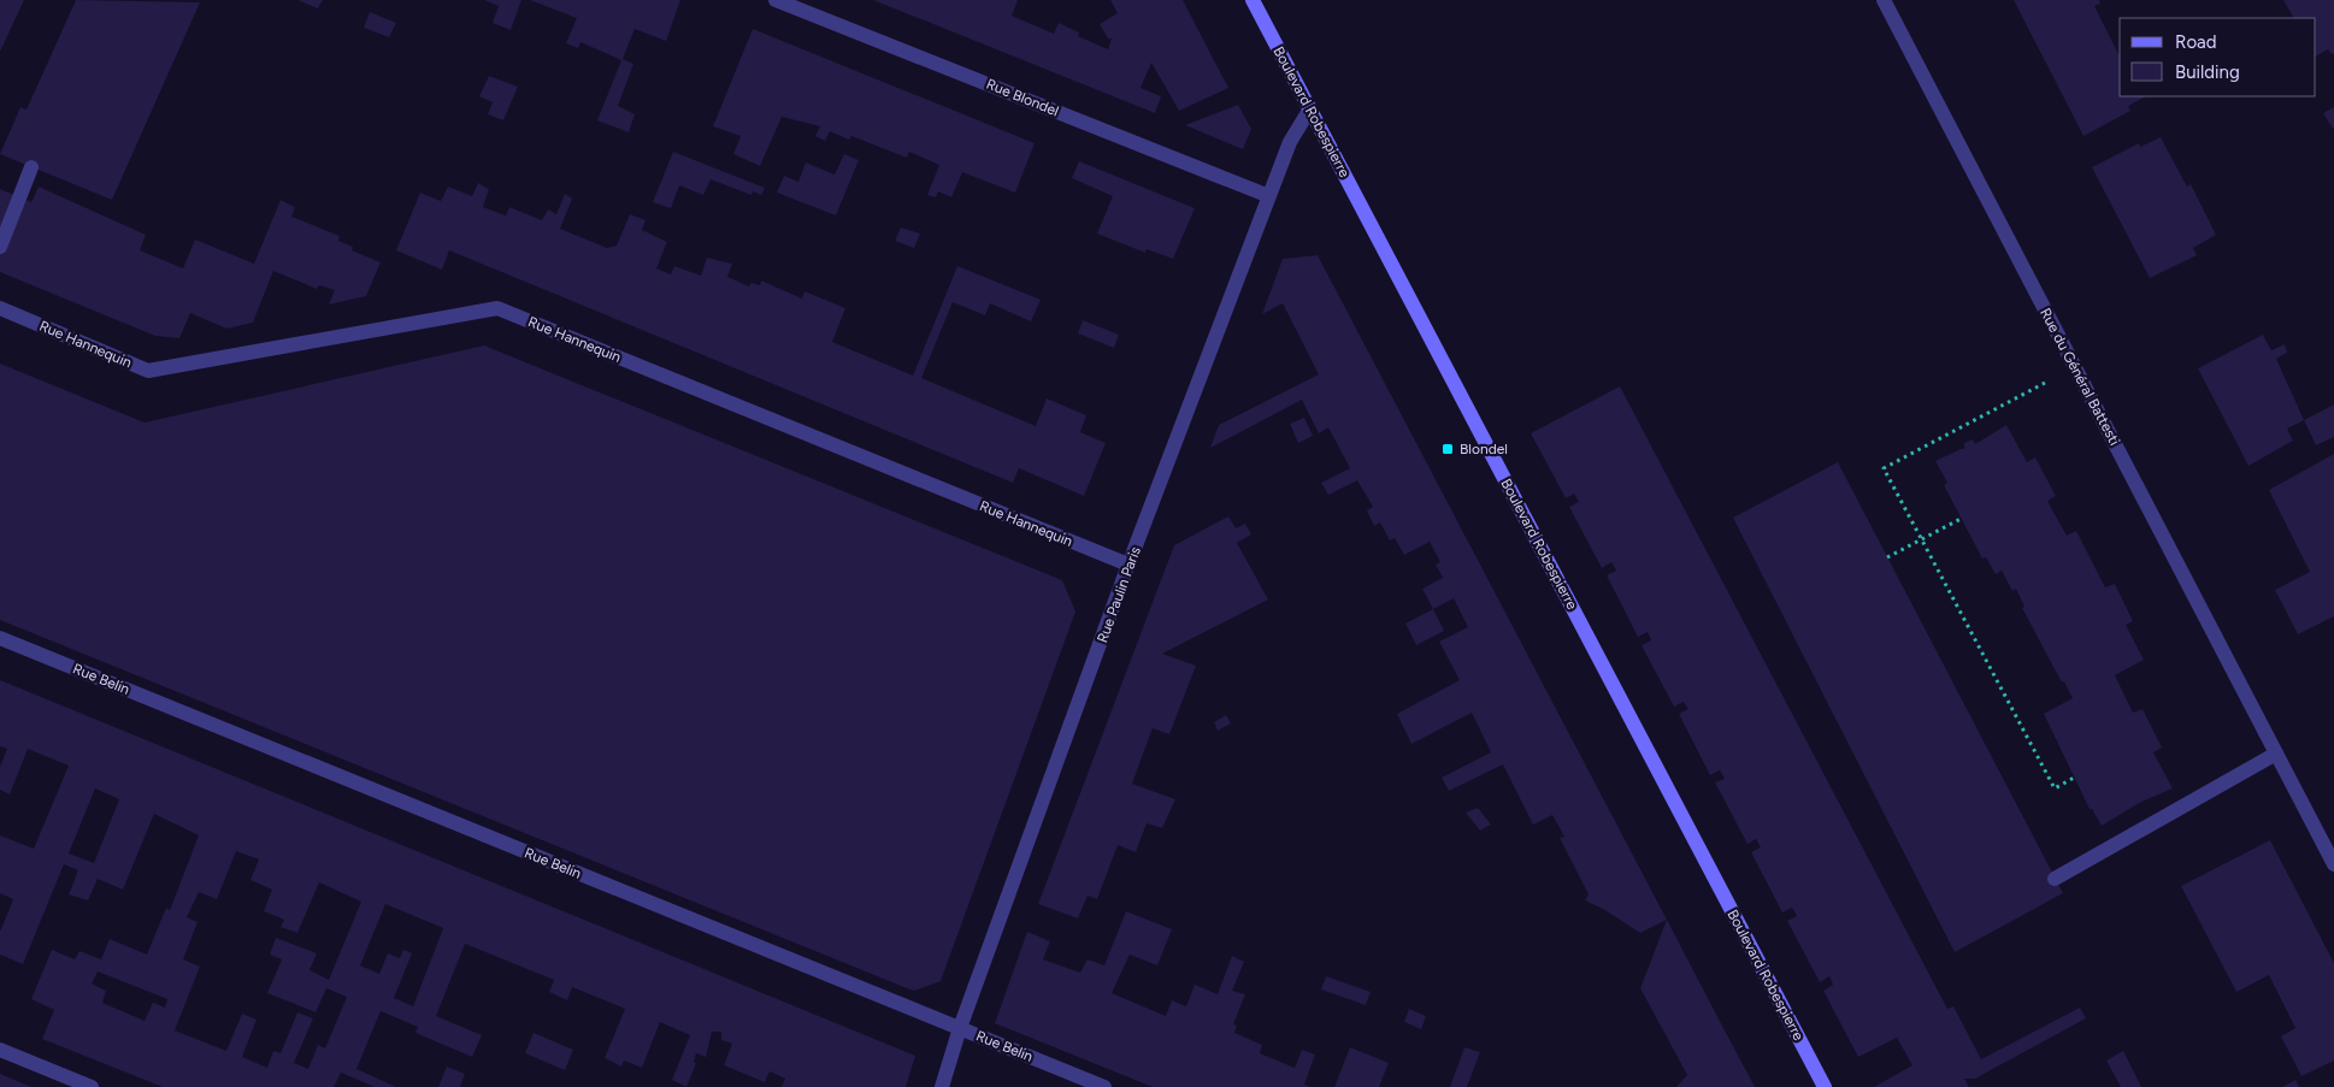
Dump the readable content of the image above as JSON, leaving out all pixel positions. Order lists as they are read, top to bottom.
{
  "streets": {
    "street": [
      "Rue Blondel",
      "Boulevard Robespierre",
      "Rue Hannequin",
      "Rue du Général Battesti",
      "Rue Paulin Paris",
      "Rue Belin"
    ]
  },
  "crossings": [
    ["Rue Blondel", "Rue Paulin Paris"],
    ["Boulevard Robespierre", "Rue Paulin Paris"],
    ["Rue Hannequin", "Rue Paulin Paris"],
    ["Rue Paulin Paris", "Rue Belin"]
  ],
  "places": {
    "transit": ["Blondel"]
  },
  "legend": ["Road", "Building"]
}
